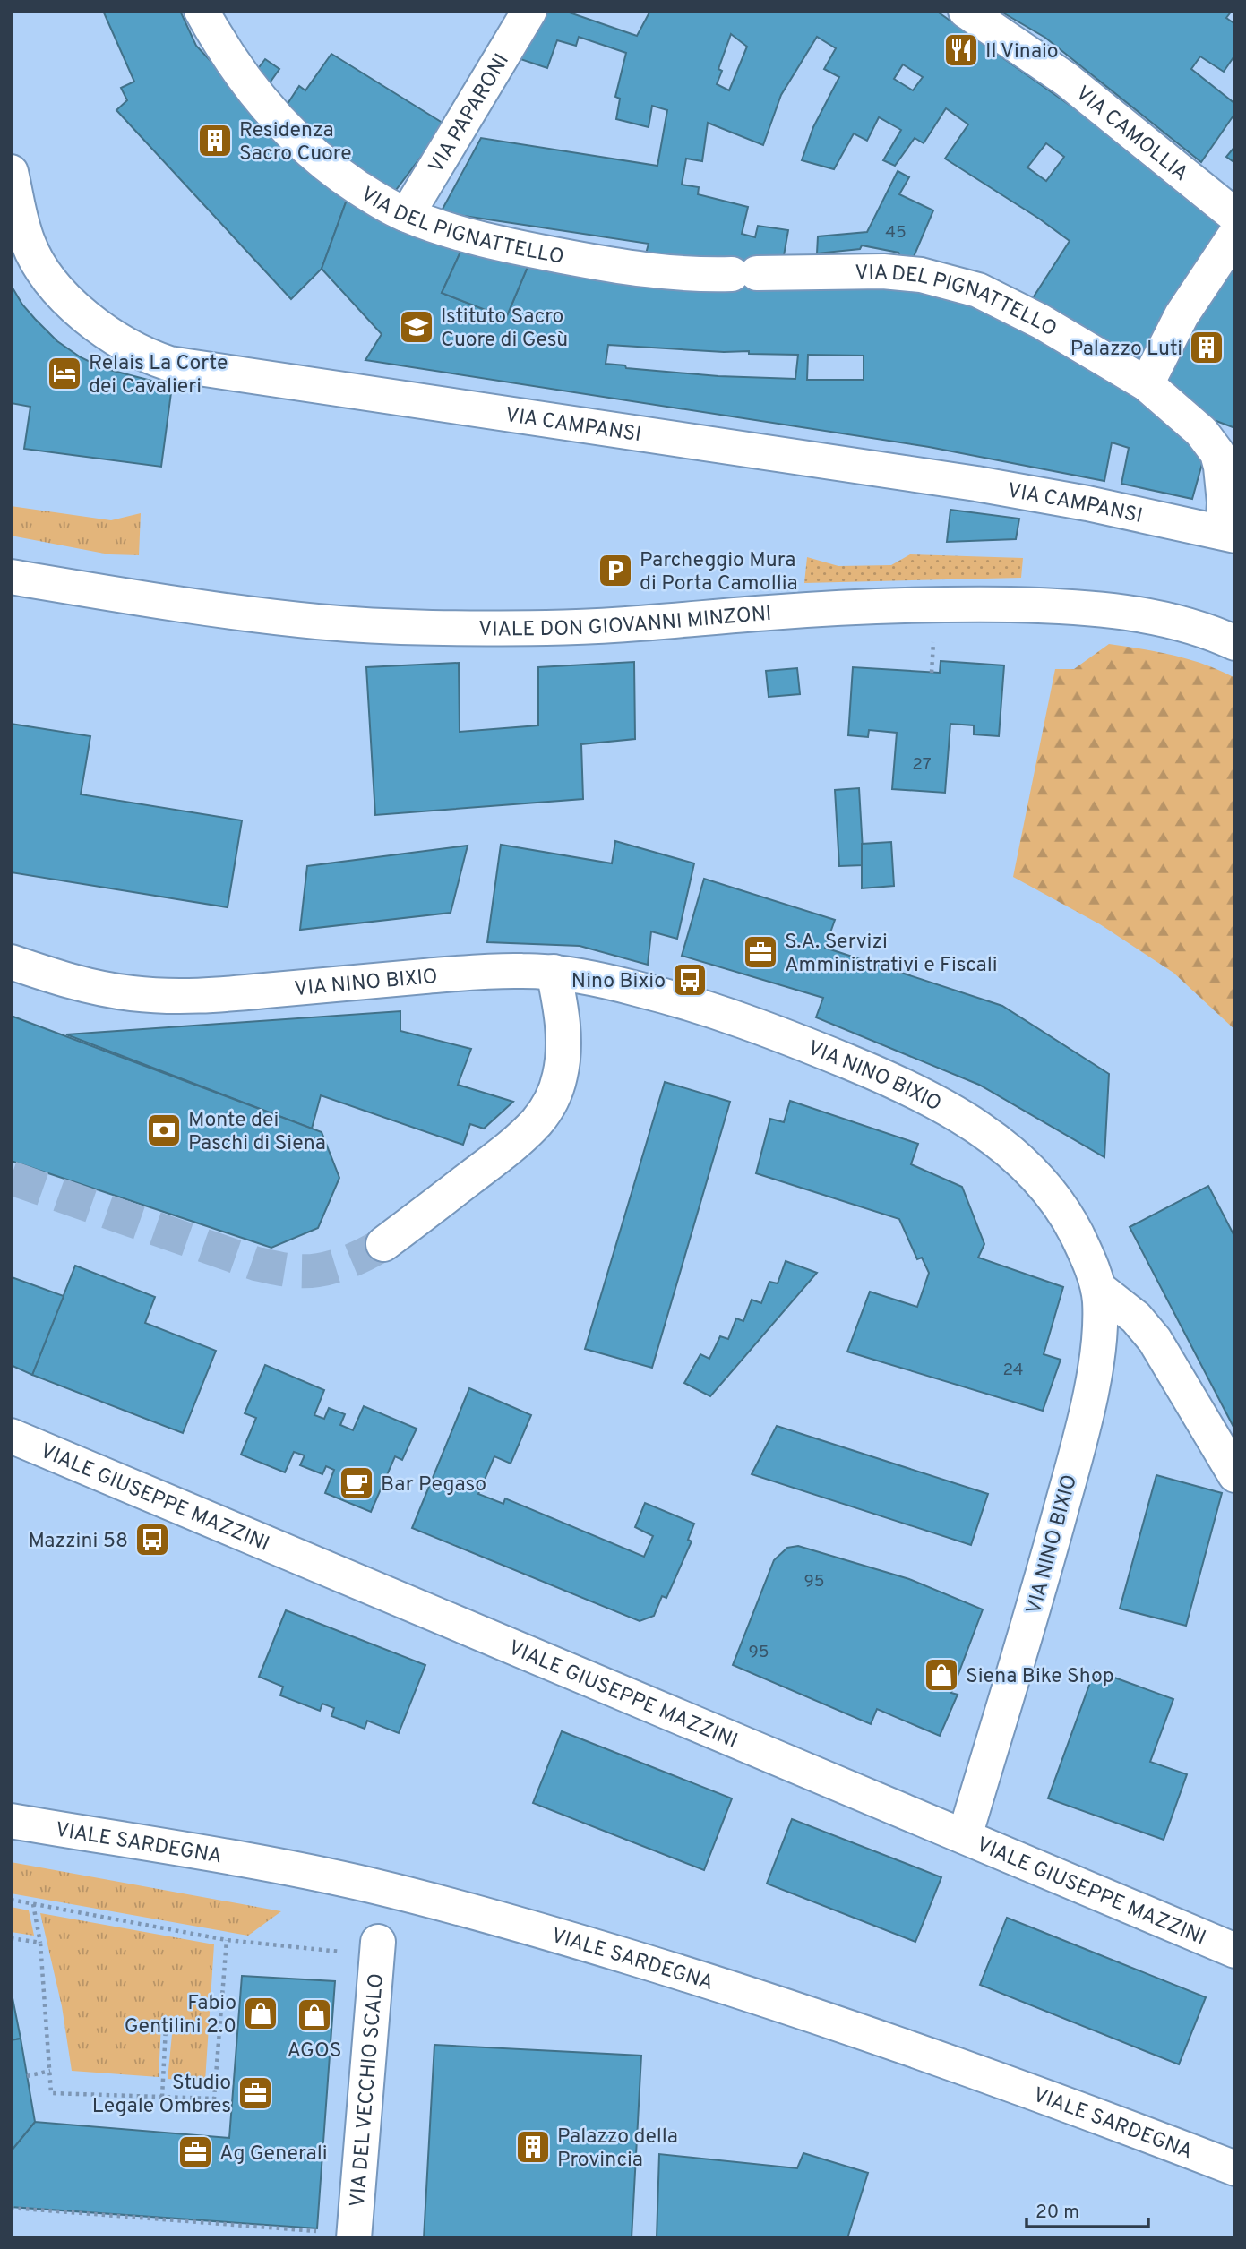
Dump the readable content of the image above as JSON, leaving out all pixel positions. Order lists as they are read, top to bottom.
{
  "streets": {
    "street": [
      "VIA PAPARONI",
      "VIA CAMOLLIA",
      "VIA DEL PIGNATTELLO",
      "VIA CAMPANSI",
      "VIALE DON GIOVANNI MINZONI",
      "VIA NINO BIXIO",
      "VIALE GIUSEPPE MAZZINI",
      "VIALE SARDEGNA",
      "VIA DEL VECCHIO SCALO"
    ]
  },
  "crossings": [
    ["VIA PAPARONI", "VIA DEL PIGNATTELLO"],
    ["VIA DEL PIGNATTELLO", "VIA CAMPANSI"],
    ["VIA NINO BIXIO", "VIALE GIUSEPPE MAZZINI"]
  ],
  "places": {
    "restaurant": ["Il Vinaio"],
    "building": ["Residenza Sacro Cuore", "Palazzo Luti", "Palazzo della Provincia"],
    "school or university": ["Istituto Sacro Cuore di Gesù"],
    "hotel": ["Relais La Corte dei Cavalieri"],
    "parking": ["Parcheggio Mura di Porta Camollia"],
    "office": ["S.A. Servizi Amministrativi e Fiscali", "Studio Legale Ombres", "Ag Generali"],
    "bus stop": ["Nino Bixio", "Mazzini 58"],
    "bank": ["Monte dei Paschi di Siena"],
    "cafe": ["Bar Pegaso"],
    "shop": ["Siena Bike Shop", "Fabio Gentilini 2.0", "AGOS"]
  },
  "house_numbers": [
    "45",
    "27",
    "24",
    "95",
    "95"
  ],
  "scale_bar": "20 m"
}
